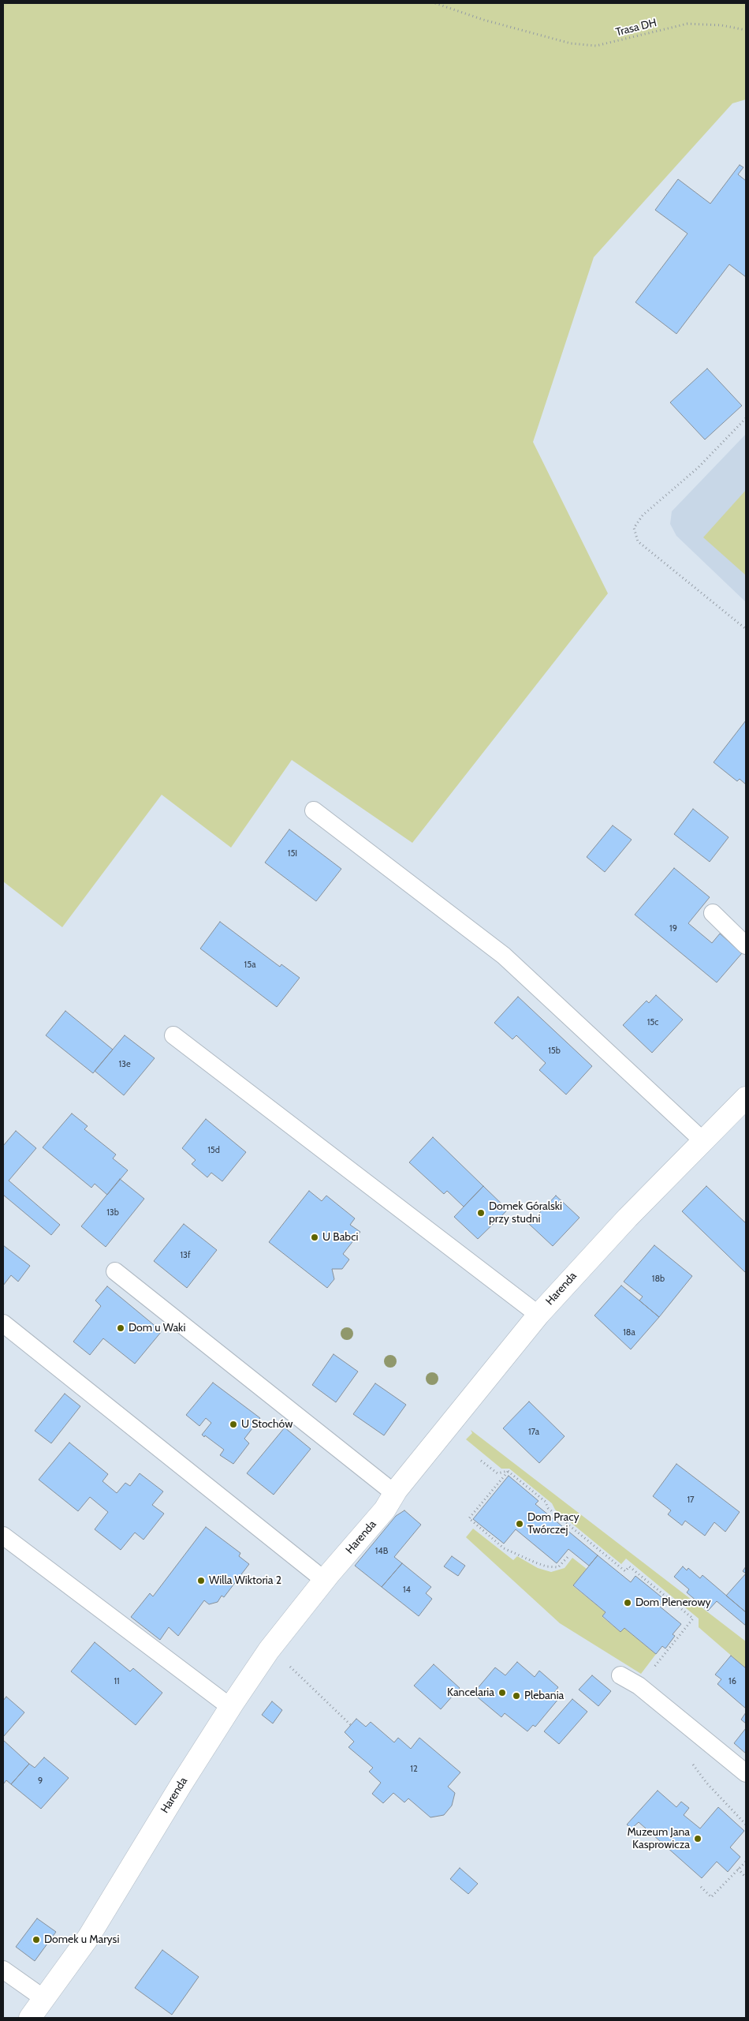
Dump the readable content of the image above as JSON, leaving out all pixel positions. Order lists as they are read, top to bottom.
{
  "streets": {
    "street": ["Harenda"],
    "path": ["Trasa DH"]
  },
  "places": [
    "Domek Góralski przy studni",
    "U Babci",
    "Dom u Waki",
    "U Stochów",
    "Dom Pracy Twórczej",
    "Willa Wiktoria 2",
    "Dom Plenerowy",
    "Kancelaria",
    "Plebania",
    "Muzeum Jana Kasprowicza",
    "Domek u Marysi"
  ],
  "house_numbers": [
    "15I",
    "19",
    "15a",
    "15c",
    "15b",
    "13e",
    "15d",
    "13b",
    "13f",
    "18b",
    "18a",
    "17a",
    "17",
    "14B",
    "14",
    "11",
    "16",
    "12",
    "9"
  ]
}
